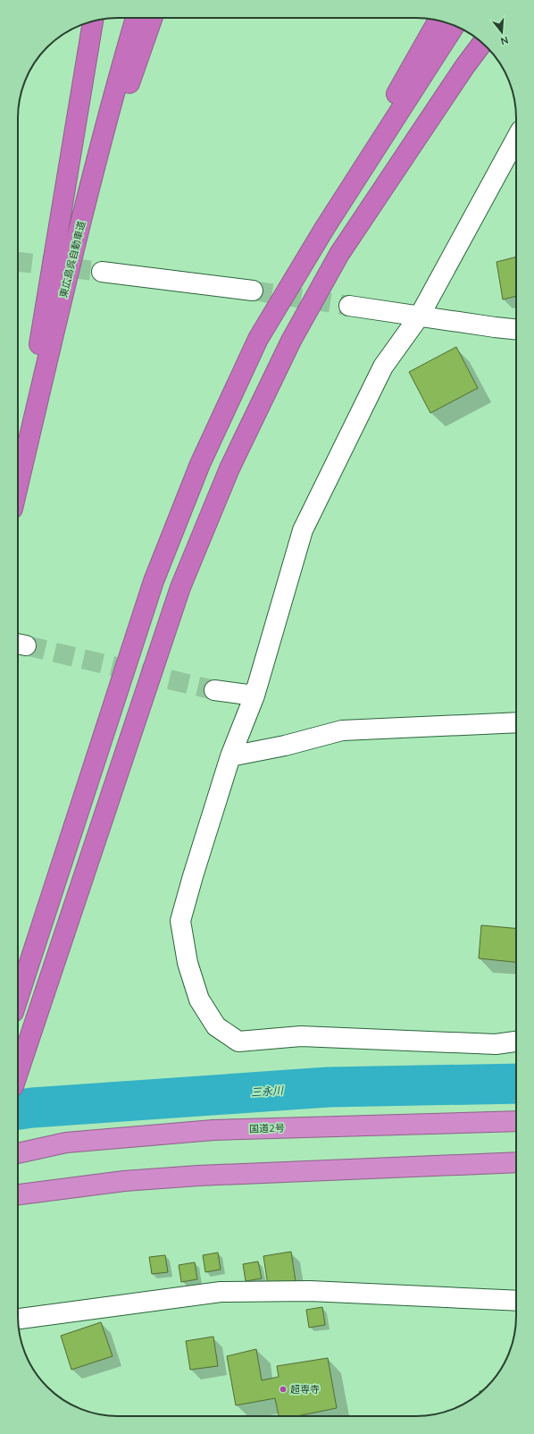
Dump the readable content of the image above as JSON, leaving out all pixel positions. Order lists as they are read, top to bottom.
{
  "streets": {
    "highway": ["東広島呉自動車道", "国道2号"]
  },
  "water": ["三永川"],
  "places": ["超専寺"],
  "north": "bottom"
}
